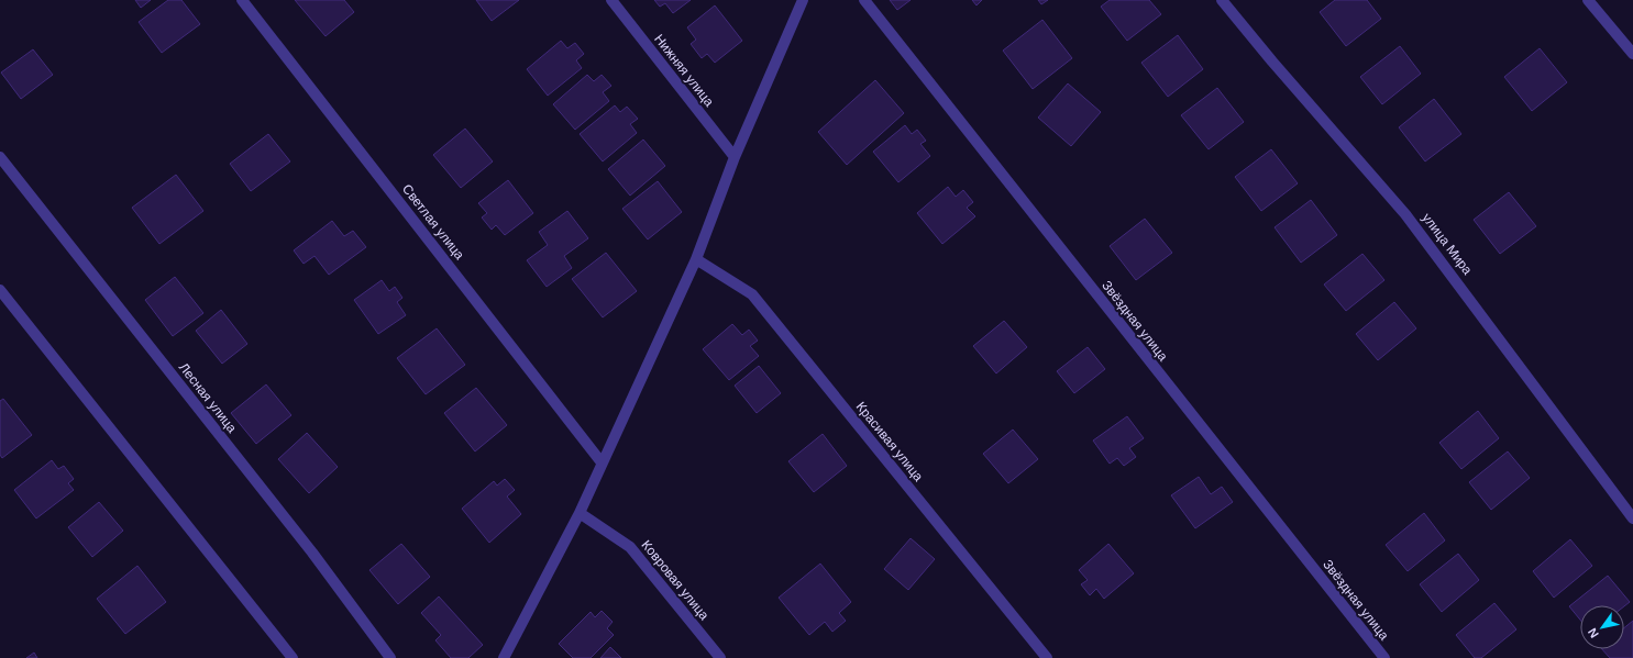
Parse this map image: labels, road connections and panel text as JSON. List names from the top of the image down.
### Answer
{
  "streets": {
    "street": [
      "Нижняя улица",
      "Светлая улица",
      "улица Мира",
      "Звёздная улица",
      "Лесная улица",
      "Красивая улица",
      "Ковровая улица"
    ]
  },
  "north": "bottom left"
}
